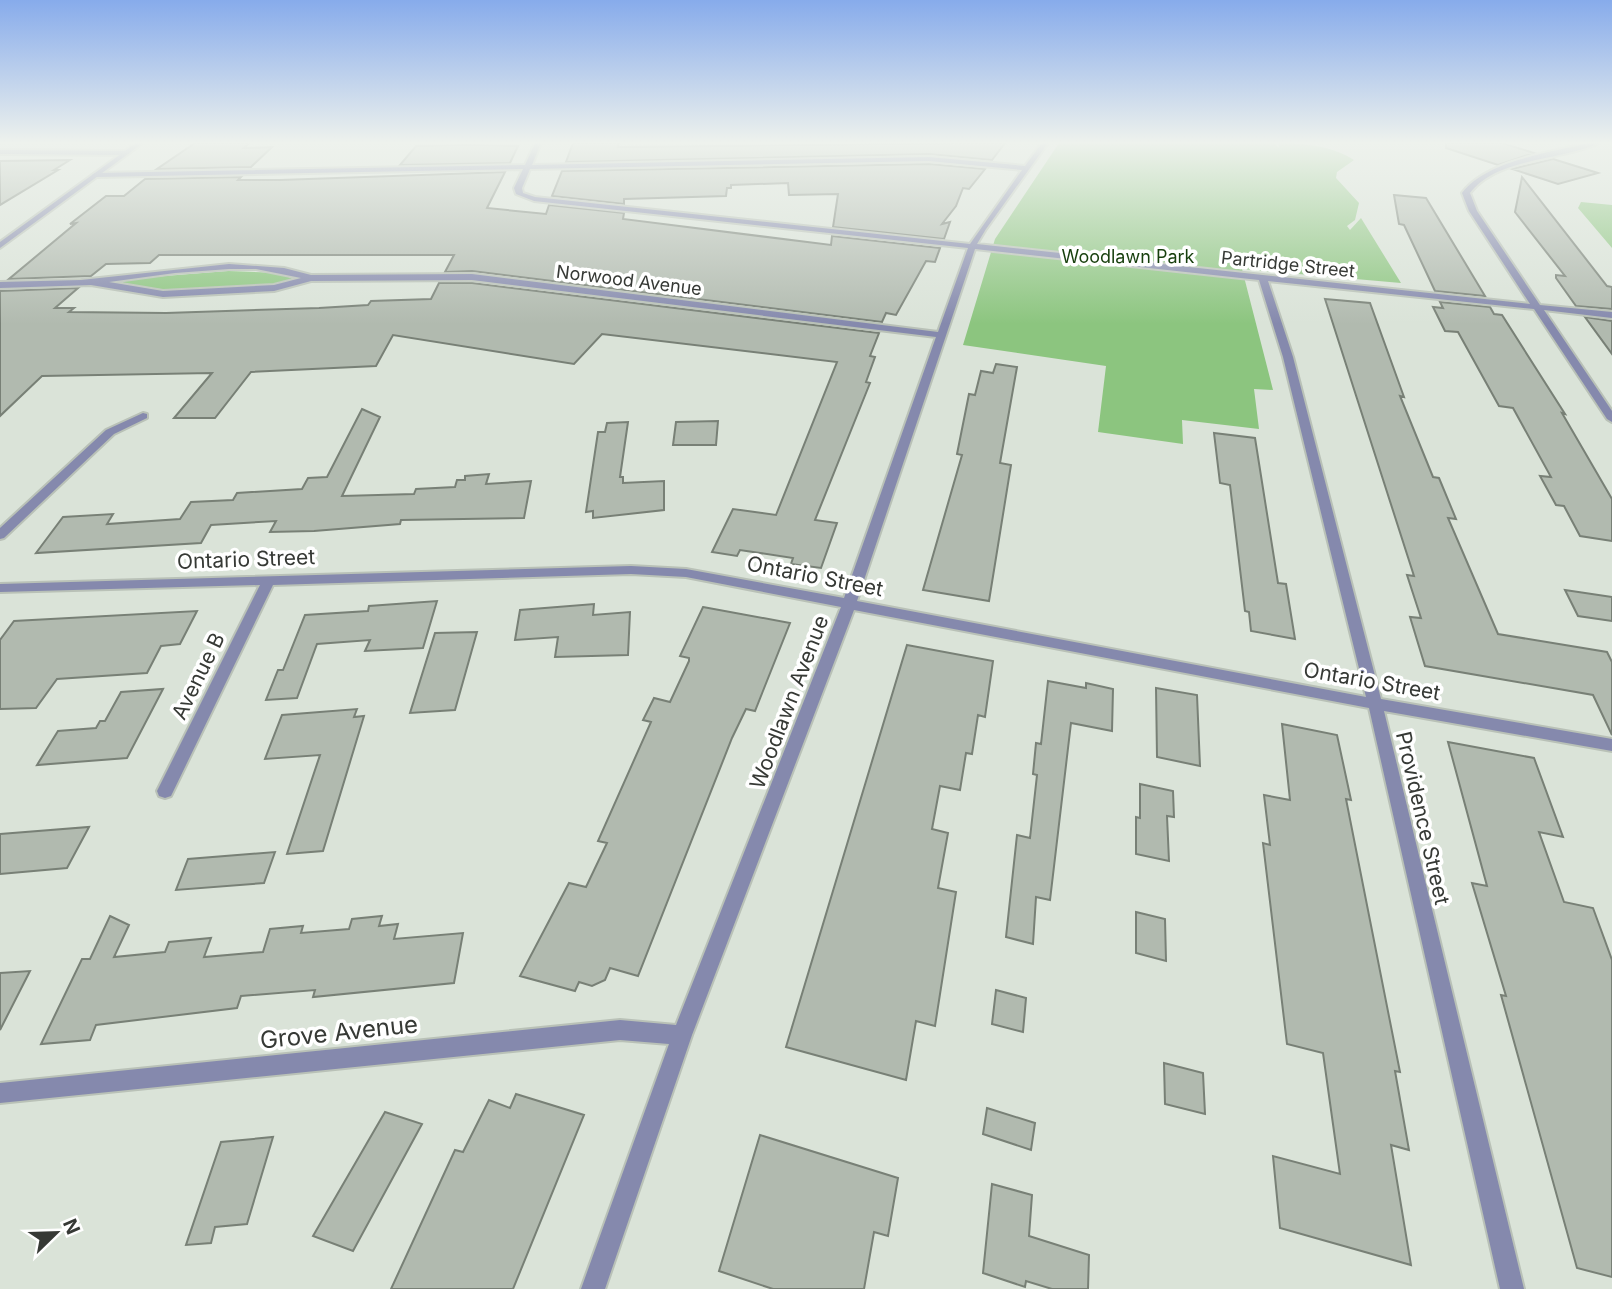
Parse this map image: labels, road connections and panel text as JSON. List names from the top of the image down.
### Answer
{
  "streets": {
    "street": [
      "Partridge Street",
      "Norwood Avenue",
      "Ontario Street",
      "Avenue B",
      "Woodlawn Avenue",
      "Providence Street",
      "Grove Avenue"
    ]
  },
  "crossings": [
    ["Partridge Street", "Woodlawn Avenue"],
    ["Partridge Street", "Providence Street"],
    ["Norwood Avenue", "Woodlawn Avenue"],
    ["Ontario Street", "Avenue B"],
    ["Ontario Street", "Woodlawn Avenue"],
    ["Ontario Street", "Providence Street"],
    ["Woodlawn Avenue", "Grove Avenue"]
  ],
  "parks": ["Woodlawn Park"],
  "north": "top right"
}
